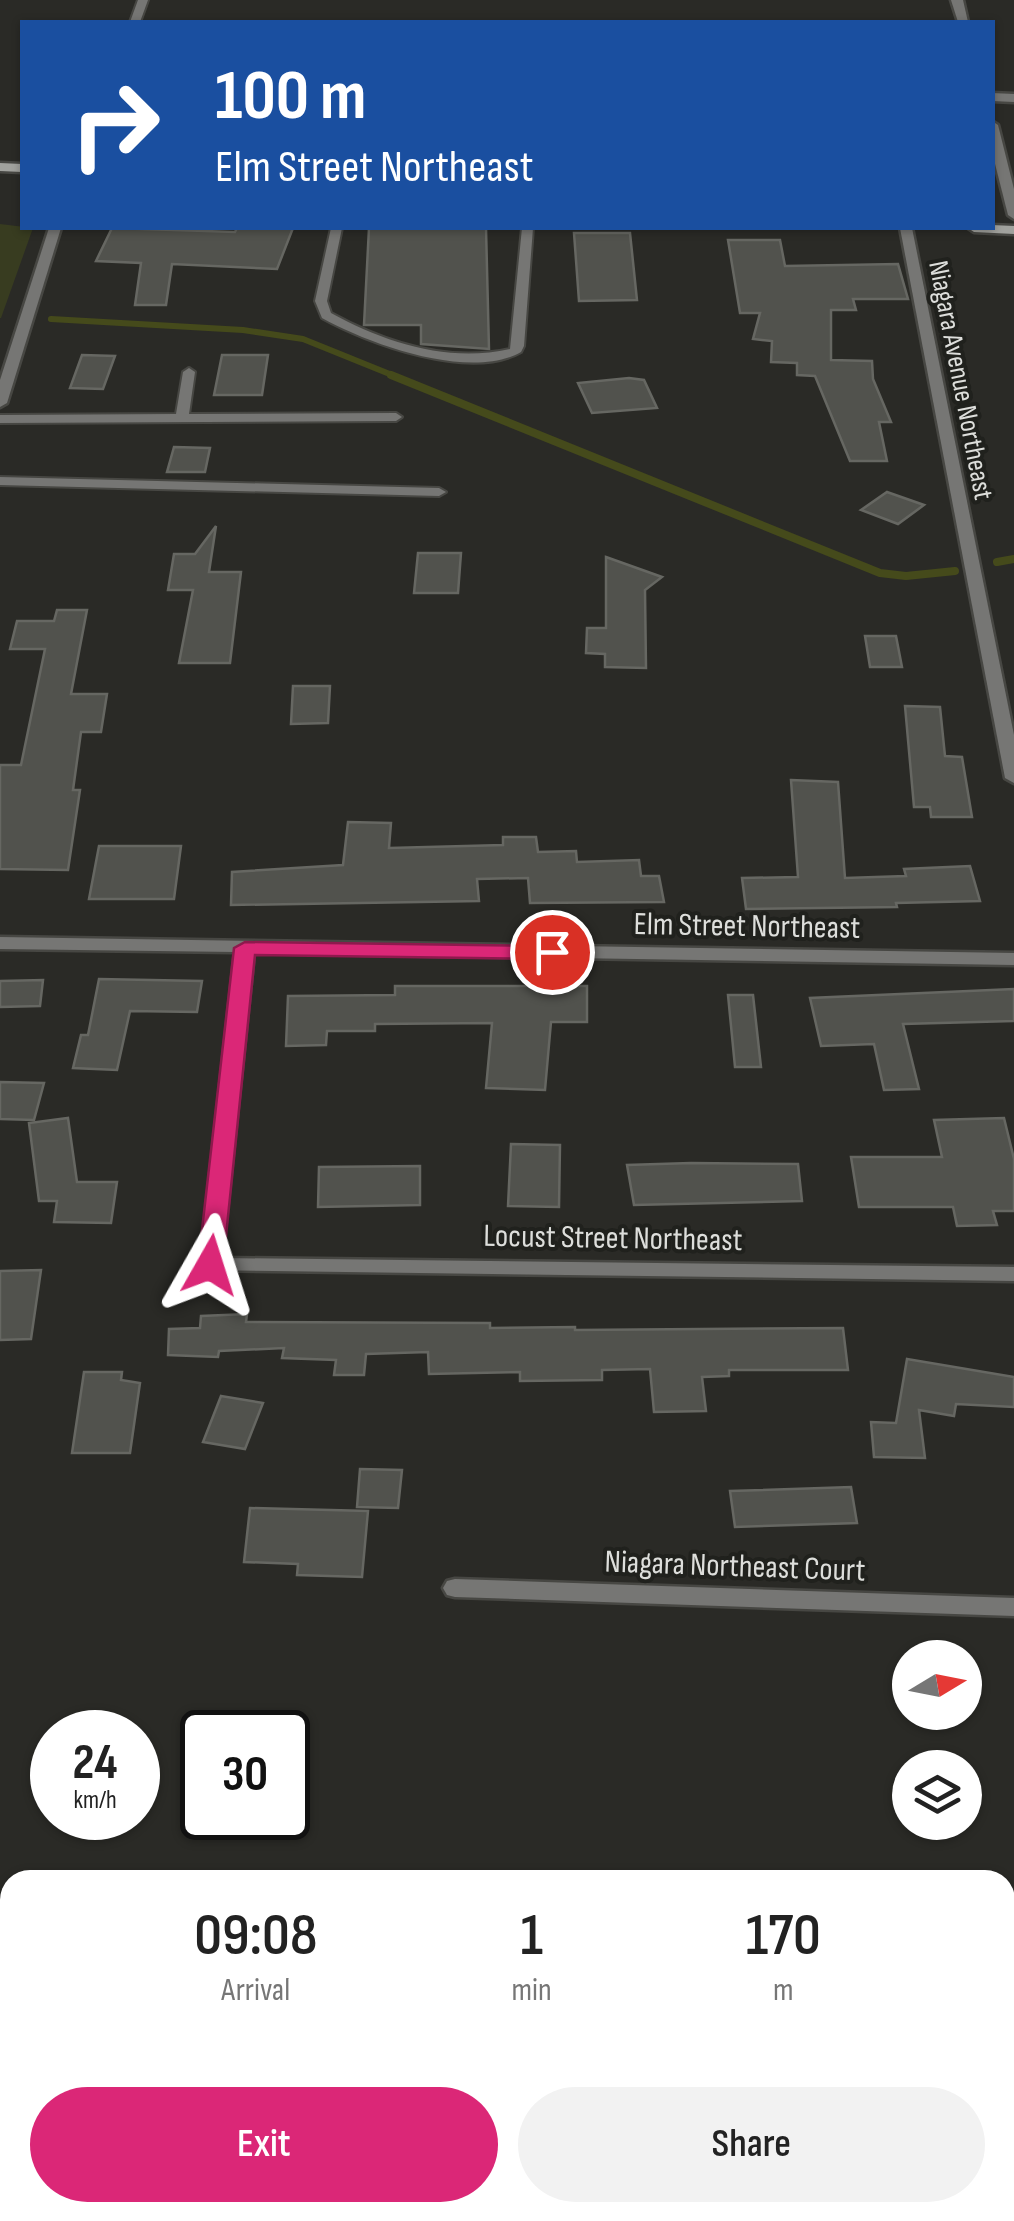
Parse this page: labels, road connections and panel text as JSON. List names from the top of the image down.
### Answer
{
  "streets": {
    "street": [
      "Niagara Avenue Northeast",
      "Elm Street Northeast",
      "Locust Street Northeast",
      "Niagara Northeast Court"
    ]
  },
  "crossings": [
    ["Elm Street Northeast", "Locust Street Northeast"]
  ],
  "north": "right",
  "page": {
    "turn": ["100 m", "Elm Street Northeast"],
    "speed": "24 km/h",
    "limit": "30",
    "eta": [
      "09:08",
      "Arrival",
      "1",
      "min",
      "170",
      "m"
    ],
    "buttons": ["Exit", "Share"]
  }
}
